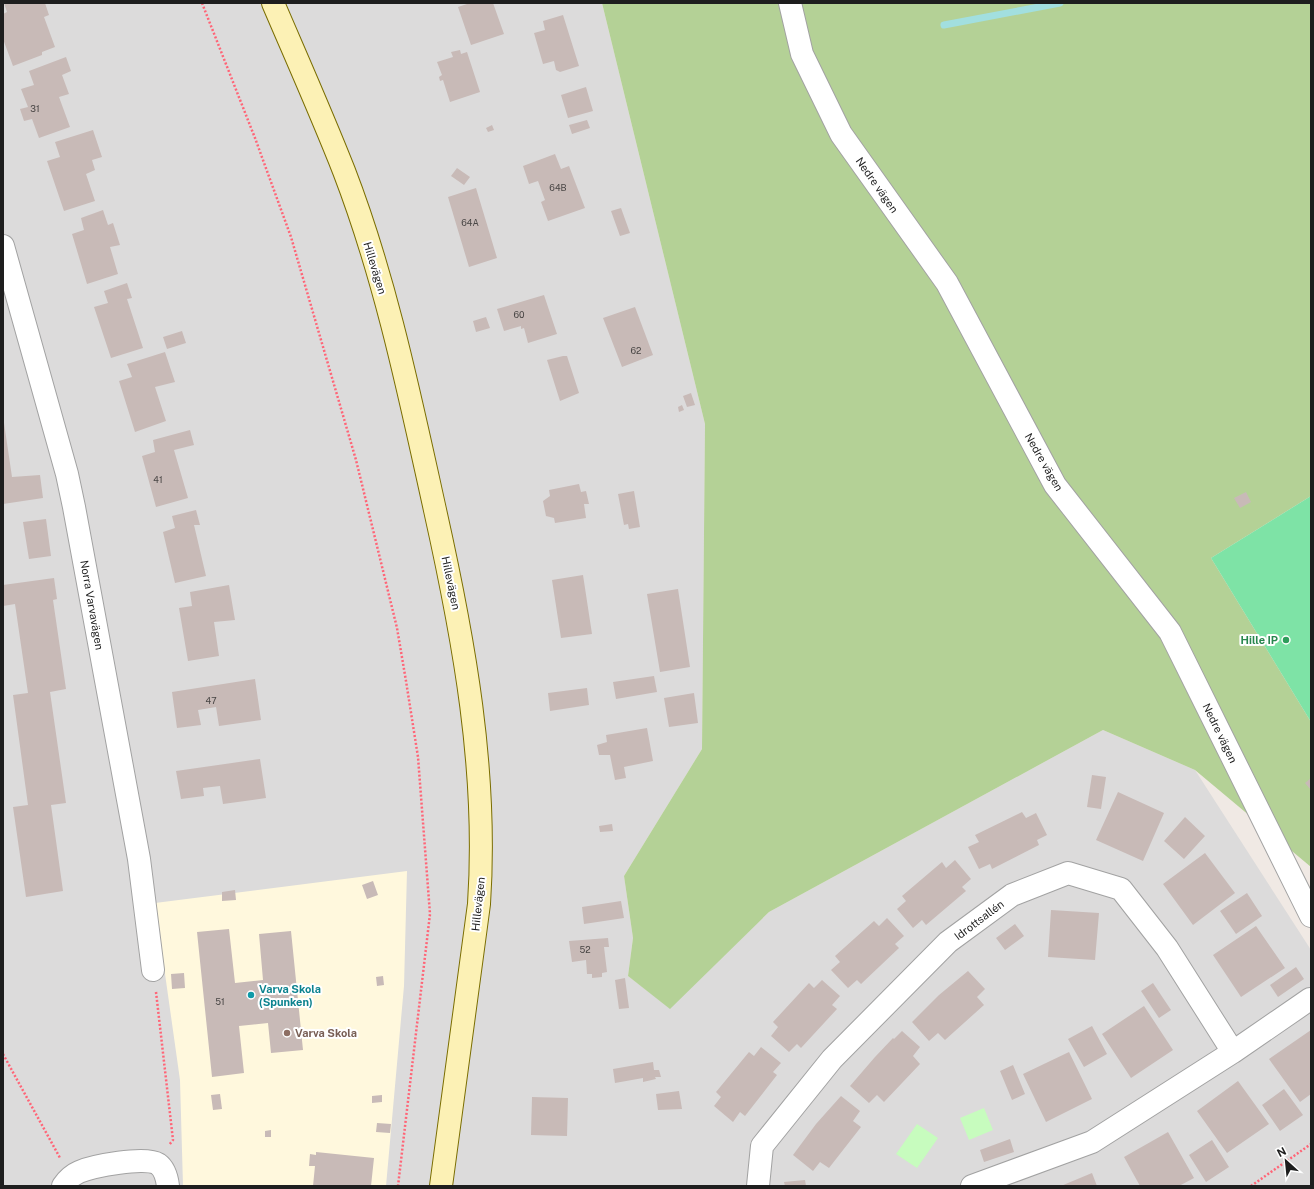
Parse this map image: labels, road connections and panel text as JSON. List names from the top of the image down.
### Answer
{
  "streets": {
    "street": [
      "Nedre vägen",
      "Hillevägen",
      "Norra Varvavägen",
      "Idrottsallén"
    ]
  },
  "places": ["Hille IP", "Varva Skola (Spunken)", "Varva Skola"],
  "house_numbers": [
    "31",
    "64B",
    "64A",
    "60",
    "62",
    "41",
    "47",
    "52",
    "51"
  ],
  "north": "top left"
}
